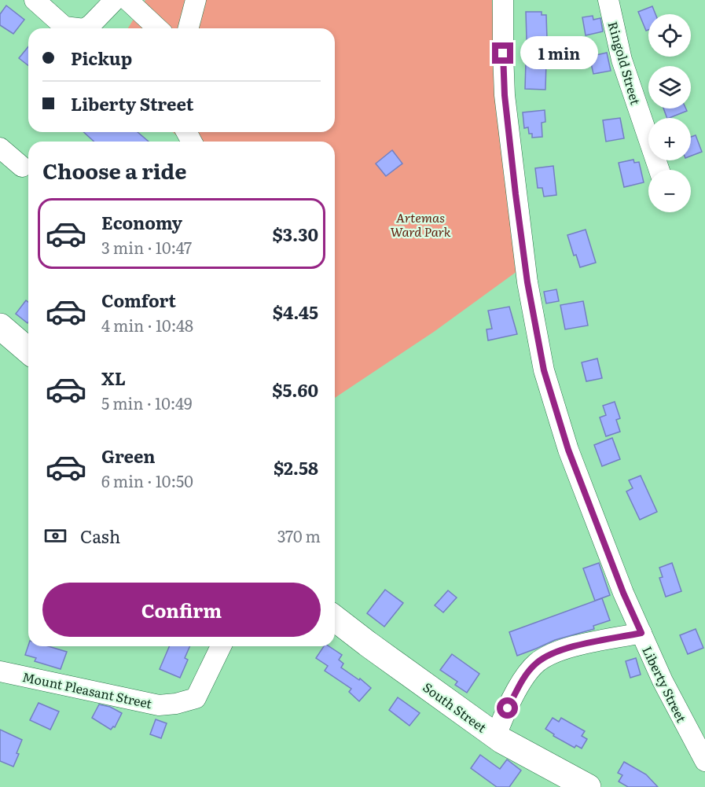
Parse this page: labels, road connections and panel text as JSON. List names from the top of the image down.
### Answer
{
  "streets": {
    "main road": ["South Street"],
    "street": ["Ringold Street", "Liberty Street", "Mount Pleasant Street"]
  },
  "parks": ["Artemas Ward Park"],
  "page": {
    "map_buttons": ["+", "−"],
    "banner": ["Pickup", "Liberty Street"],
    "bubble": "1 min",
    "heading": "Choose a ride",
    "list": [
      {
        "name": "Economy",
        "note": "3 min · 10:47",
        "value": "$3.30"
      },
      {
        "name": "Comfort",
        "note": "4 min · 10:48",
        "value": "$4.45"
      },
      {
        "name": "XL",
        "note": "5 min · 10:49",
        "value": "$5.60"
      },
      {
        "name": "Green",
        "note": "6 min · 10:50",
        "value": "$2.58"
      }
    ],
    "pay": ["Cash", "370 m"],
    "buttons": "Confirm"
  }
}
